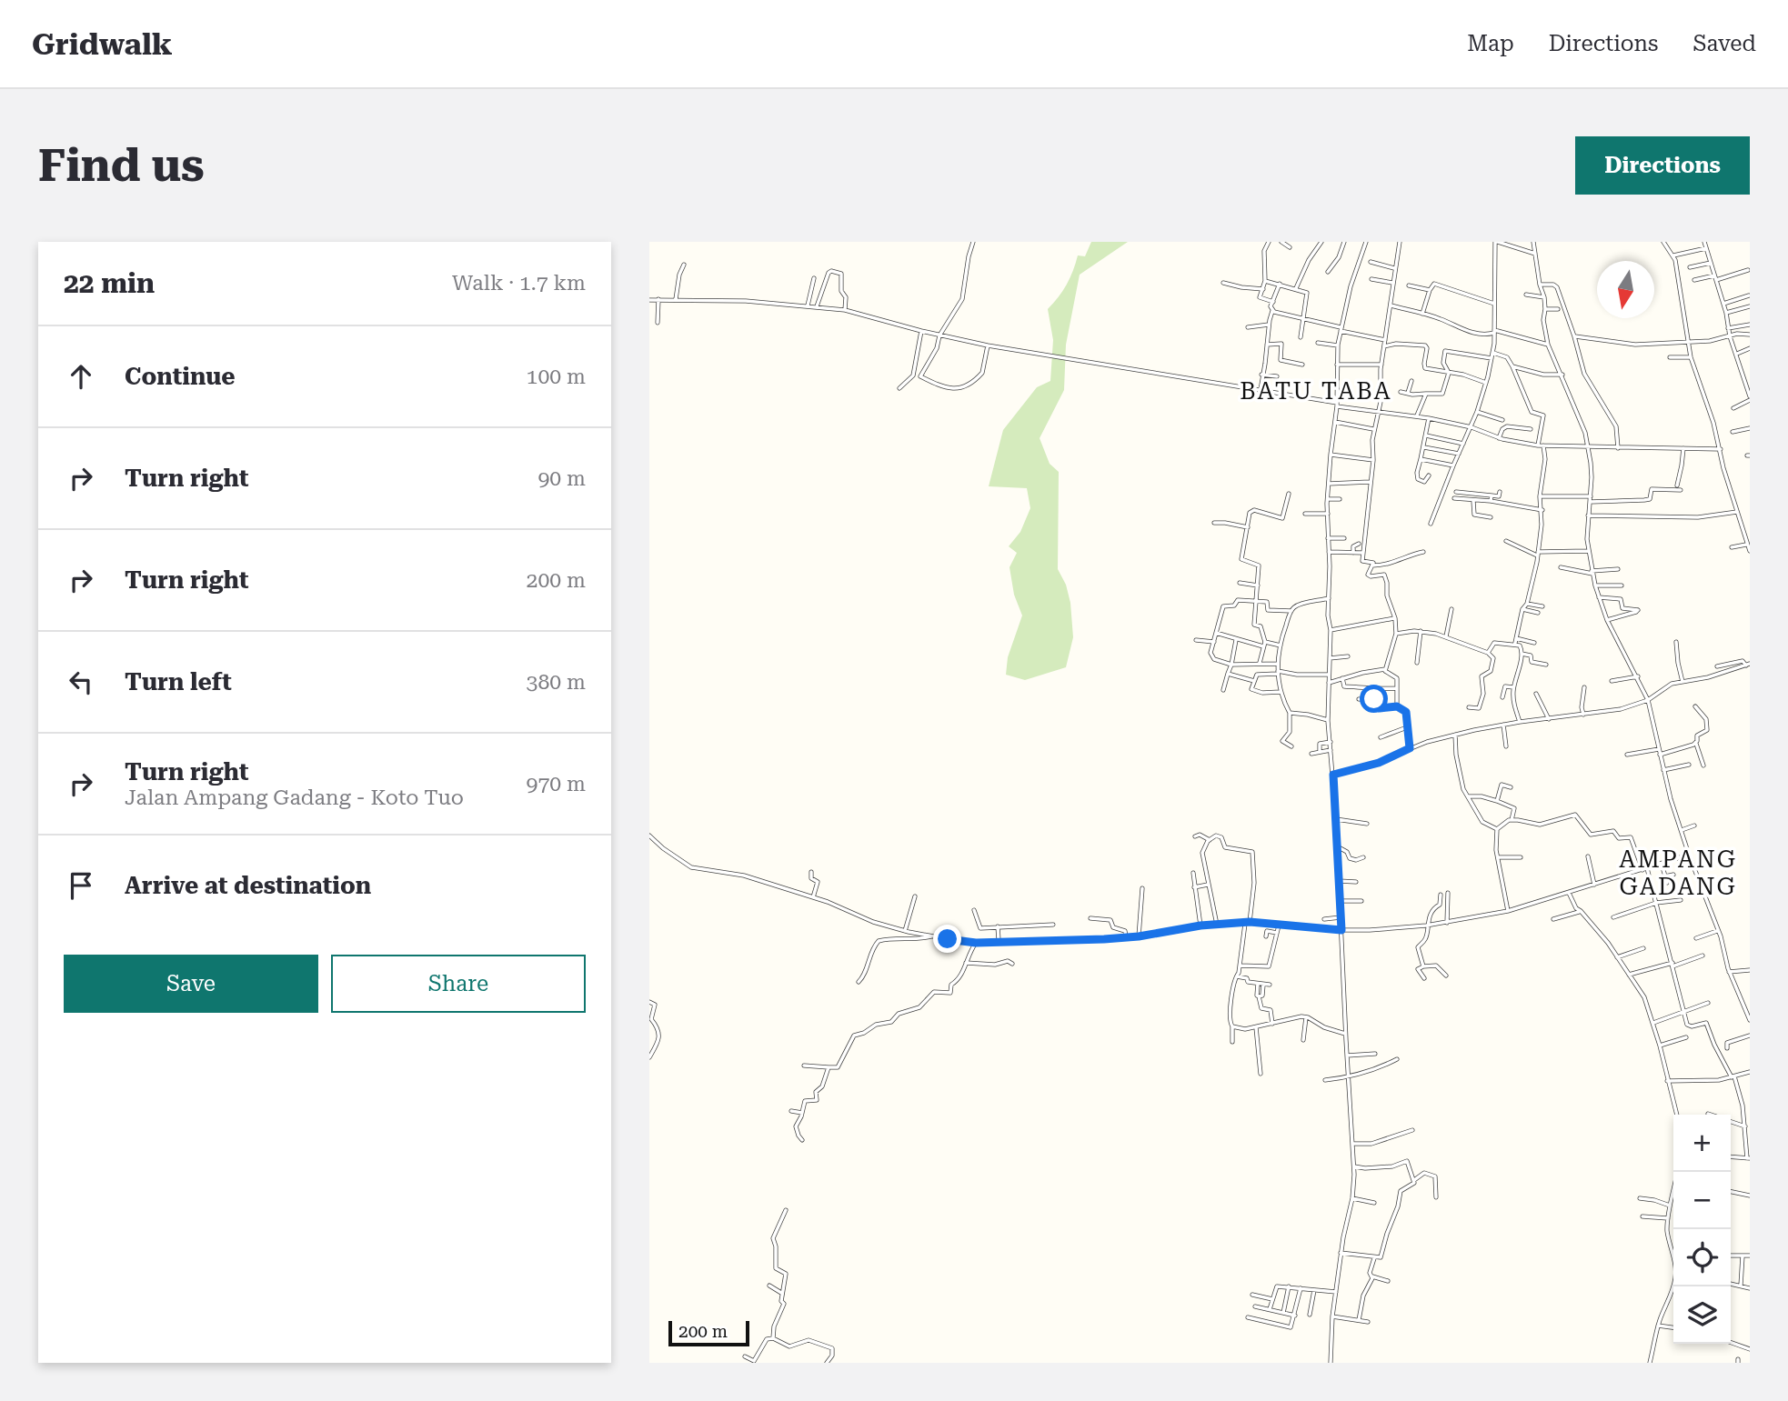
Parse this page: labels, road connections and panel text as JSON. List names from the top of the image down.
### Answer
{
  "districts": ["BATU TABA", "AMPANG GADANG"],
  "scale_bar": "200 m",
  "north": "bottom",
  "page": {
    "header": "Gridwalk",
    "nav": ["Map", "Directions", "Saved"],
    "buttons": [
      "Directions",
      ["Save", "Share"]
    ],
    "title": "Find us",
    "heading": ["22 min", "Walk · 1.7 km"],
    "list": [
      ["Continue", "100 m"],
      ["Turn right", "90 m"],
      ["Turn right", "200 m"],
      ["Turn left", "380 m"],
      ["Turn right", "Jalan Ampang Gadang - Koto Tuo", "970 m"],
      "Arrive at destination"
    ],
    "map_buttons": ["+", "−"],
    "scale": "200 m"
  }
}
